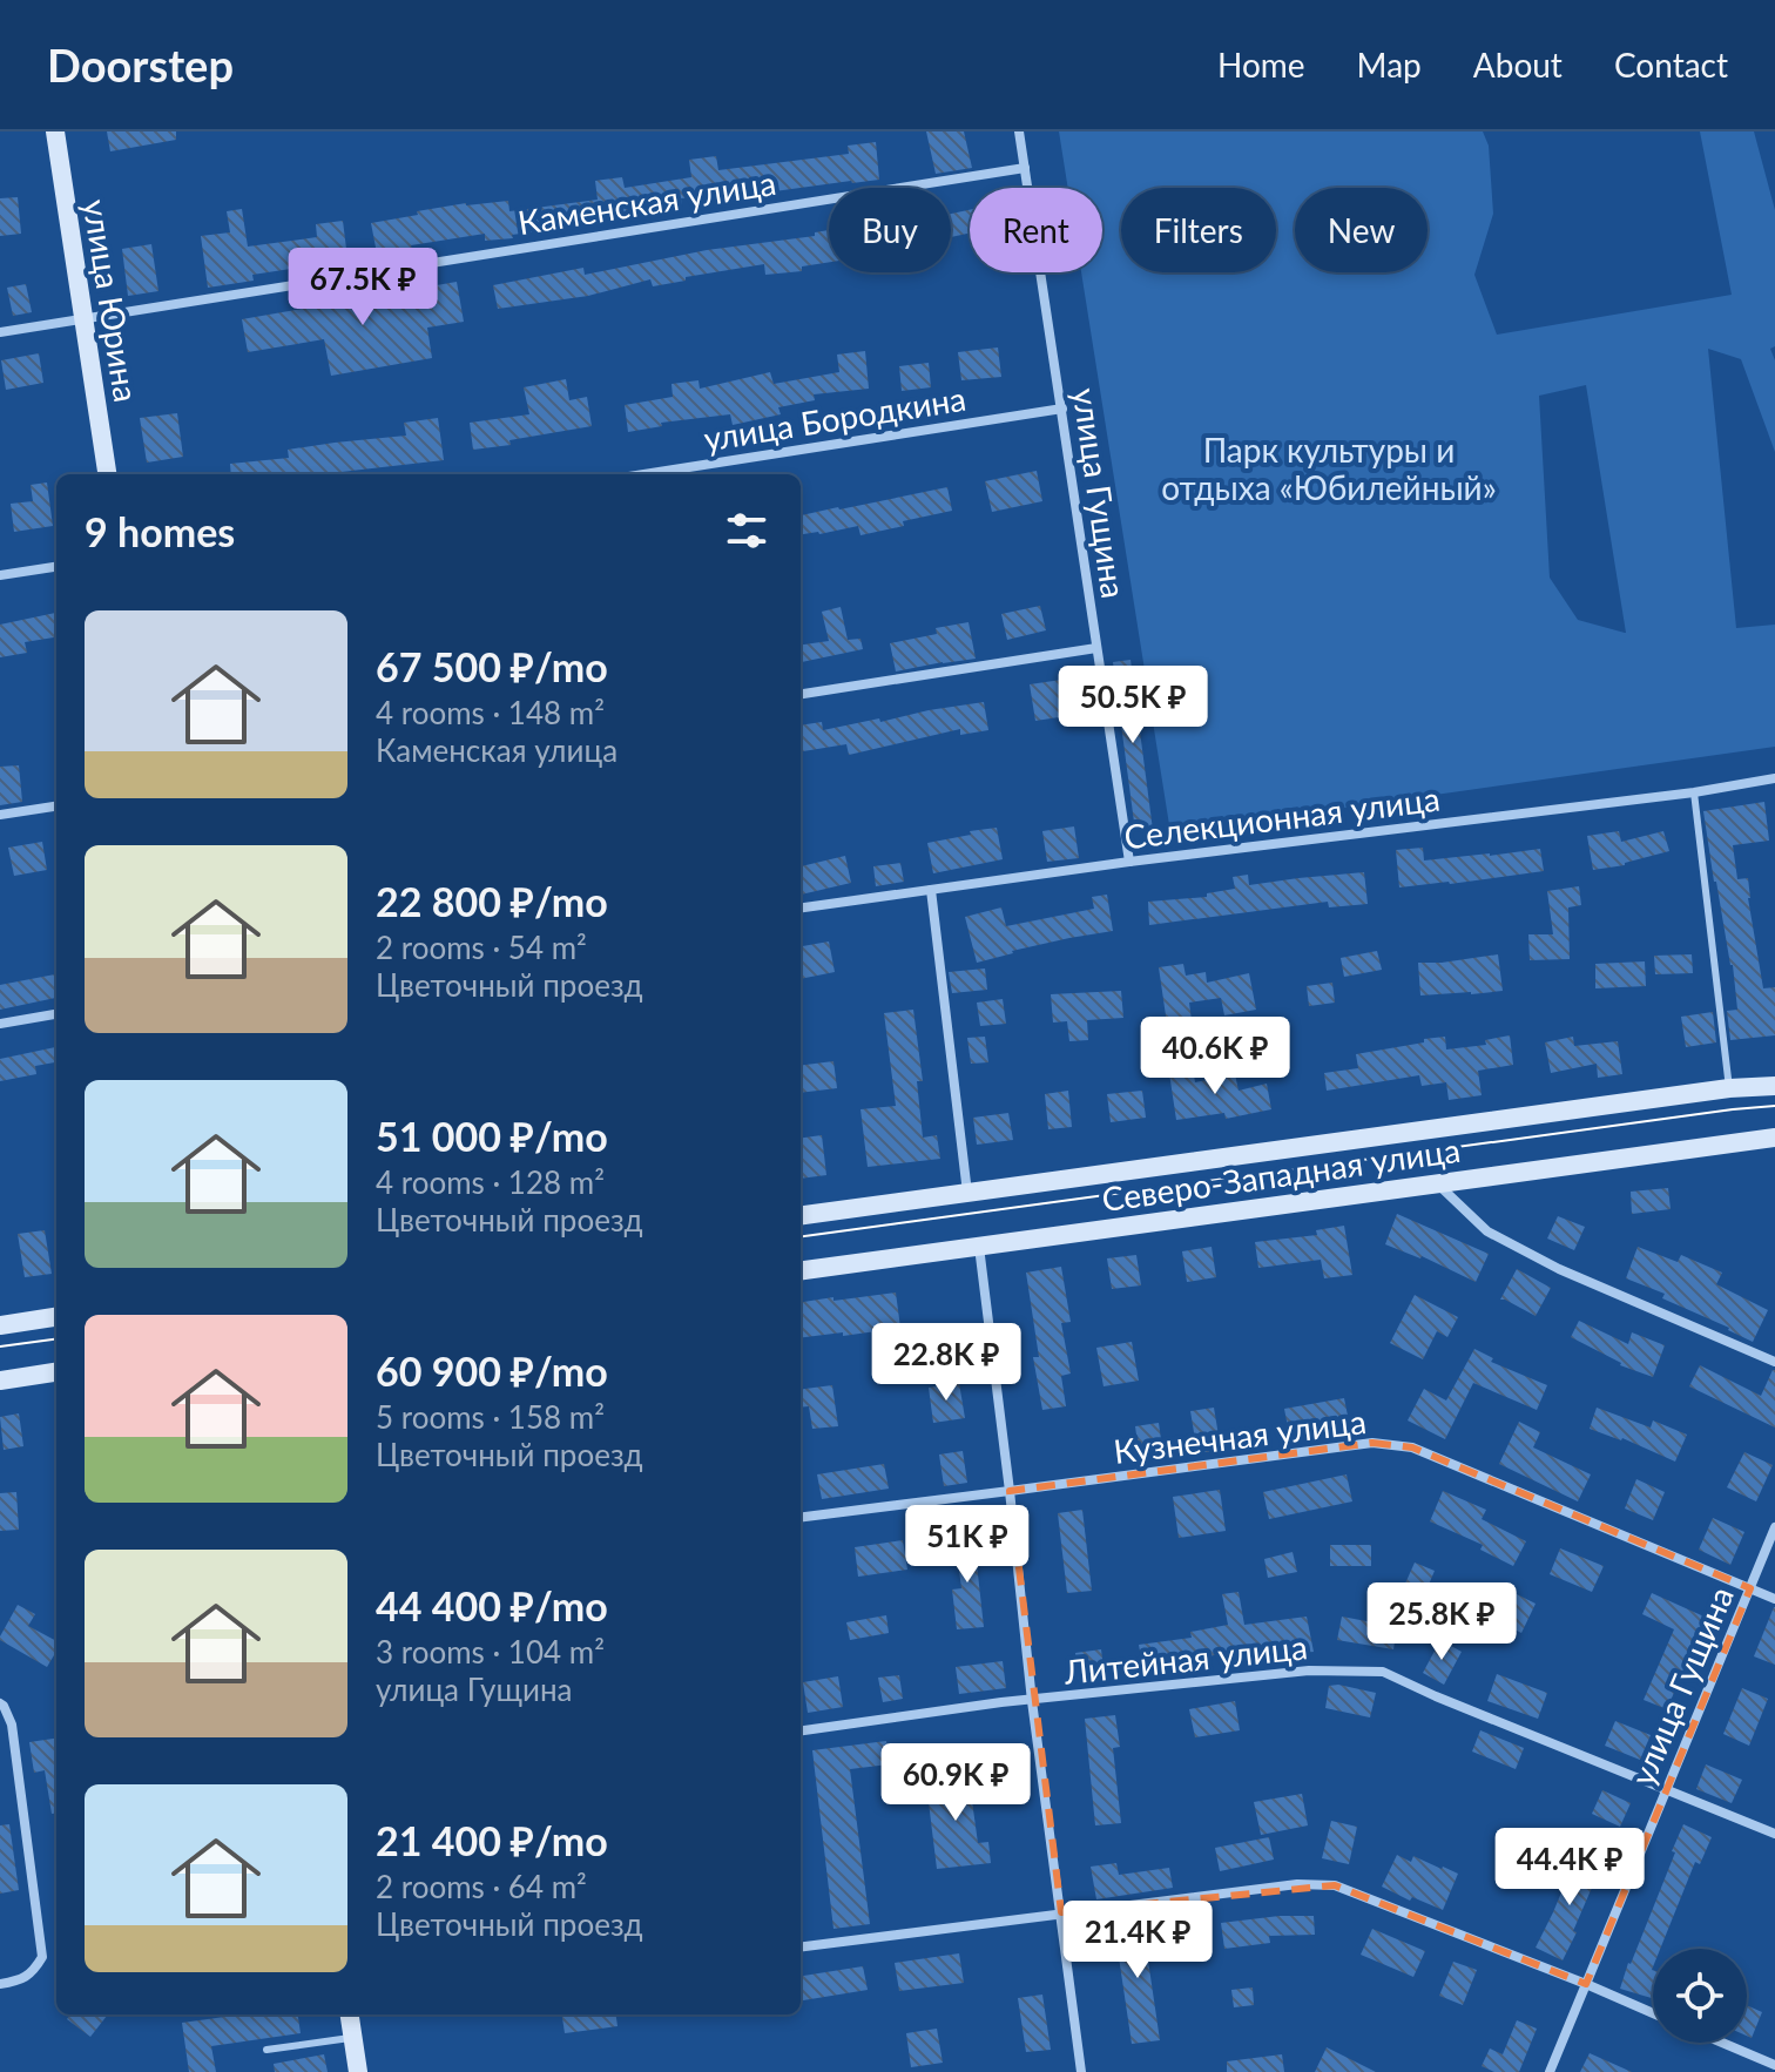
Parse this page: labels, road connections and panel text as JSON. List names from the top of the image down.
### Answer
{
  "streets": {
    "main road": ["улица Юрина", "Северо-Западная улица"],
    "street": [
      "Каменская улица",
      "улица Бородкина",
      "улица Гущина",
      "Селекционная улица",
      "Кузнечная улица",
      "Литейная улица"
    ]
  },
  "crossings": [
    ["Каменская улица", "улица Юрина"],
    ["Каменская улица", "улица Гущина"],
    ["улица Бородкина", "улица Гущина"],
    ["улица Гущина", "Селекционная улица"],
    ["улица Гущина", "Кузнечная улица"],
    ["улица Гущина", "Литейная улица"]
  ],
  "parks": ["Парк культуры и отдыха «Юбилейный»"],
  "page": {
    "header": "Doorstep",
    "nav": [
      "Home",
      "Map",
      "About",
      "Contact"
    ],
    "chip": [
      "Buy",
      "Rent",
      "Filters",
      "New"
    ],
    "price": [
      "67.5K ₽",
      "50.5K ₽",
      "40.6K ₽",
      "22.8K ₽",
      "51K ₽",
      "25.8K ₽",
      "60.9K ₽",
      "44.4K ₽",
      "21.4K ₽"
    ],
    "heading": "9 homes",
    "list": [
      {
        "name": "67 500 ₽/mo",
        "note": "4 rooms · 148 m² · Каменская улица"
      },
      {
        "name": "22 800 ₽/mo",
        "note": "2 rooms · 54 m² · Цветочный проезд"
      },
      {
        "name": "51 000 ₽/mo",
        "note": "4 rooms · 128 m² · Цветочный проезд"
      },
      {
        "name": "60 900 ₽/mo",
        "note": "5 rooms · 158 m² · Цветочный проезд"
      },
      {
        "name": "44 400 ₽/mo",
        "note": "3 rooms · 104 m² · улица Гущина"
      },
      {
        "name": "21 400 ₽/mo",
        "note": "2 rooms · 64 m² · Цветочный проезд"
      }
    ]
  }
}
